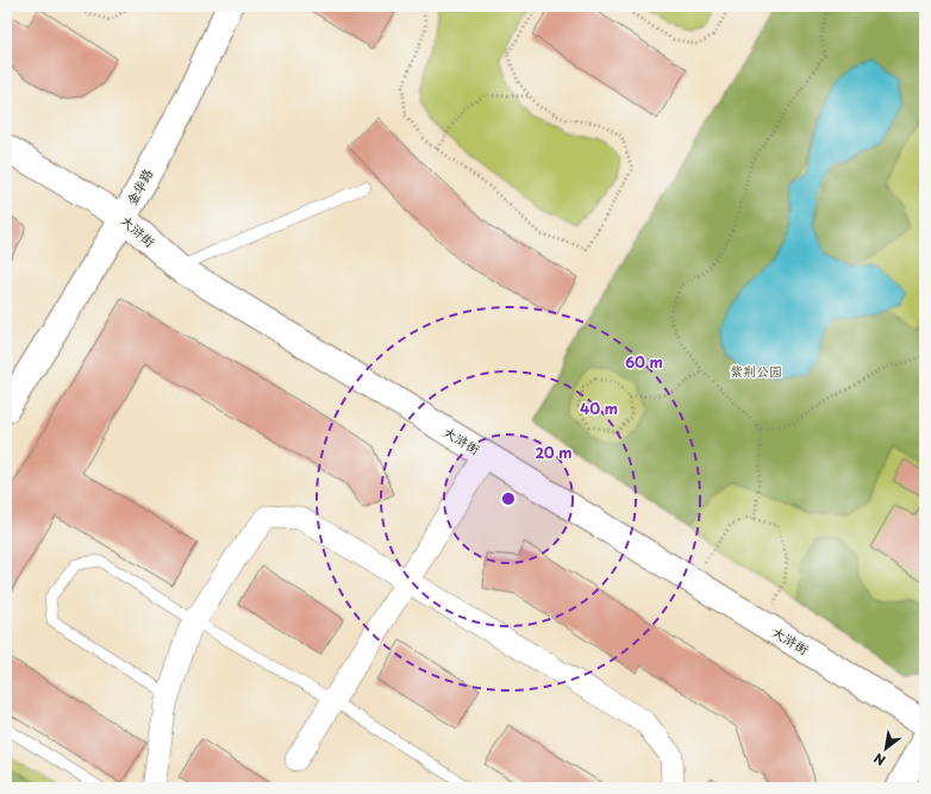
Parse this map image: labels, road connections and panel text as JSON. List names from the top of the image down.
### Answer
{
  "streets": {
    "street": ["金华路", "大浒街"]
  },
  "crossings": [
    ["金华路", "大浒街"]
  ],
  "parks": ["紫荆公园"],
  "north": "bottom left",
  "rings": ["60 m", "40 m", "20 m"]
}
